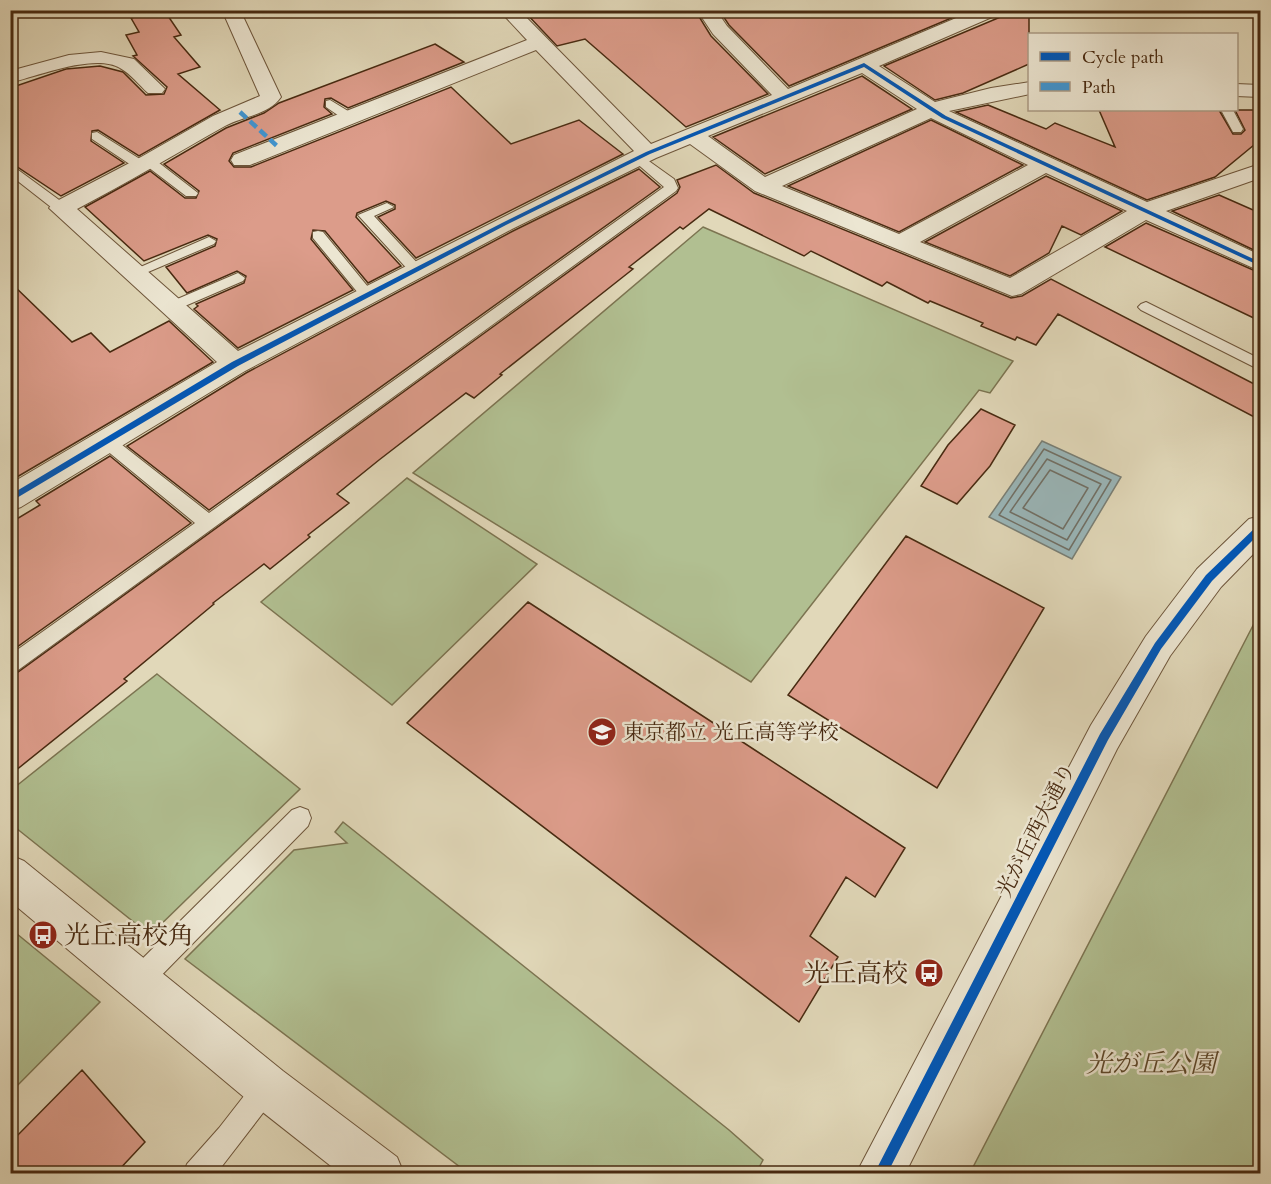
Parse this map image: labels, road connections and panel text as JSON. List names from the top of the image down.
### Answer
{
  "streets": {
    "street": ["光が丘西大通り"]
  },
  "parks": ["光が丘公園"],
  "places": {
    "school or university": ["東京都立 光丘高等学校"],
    "bus stop": ["光丘高校角", "光丘高校"]
  },
  "legend": ["Cycle path", "Path"]
}
